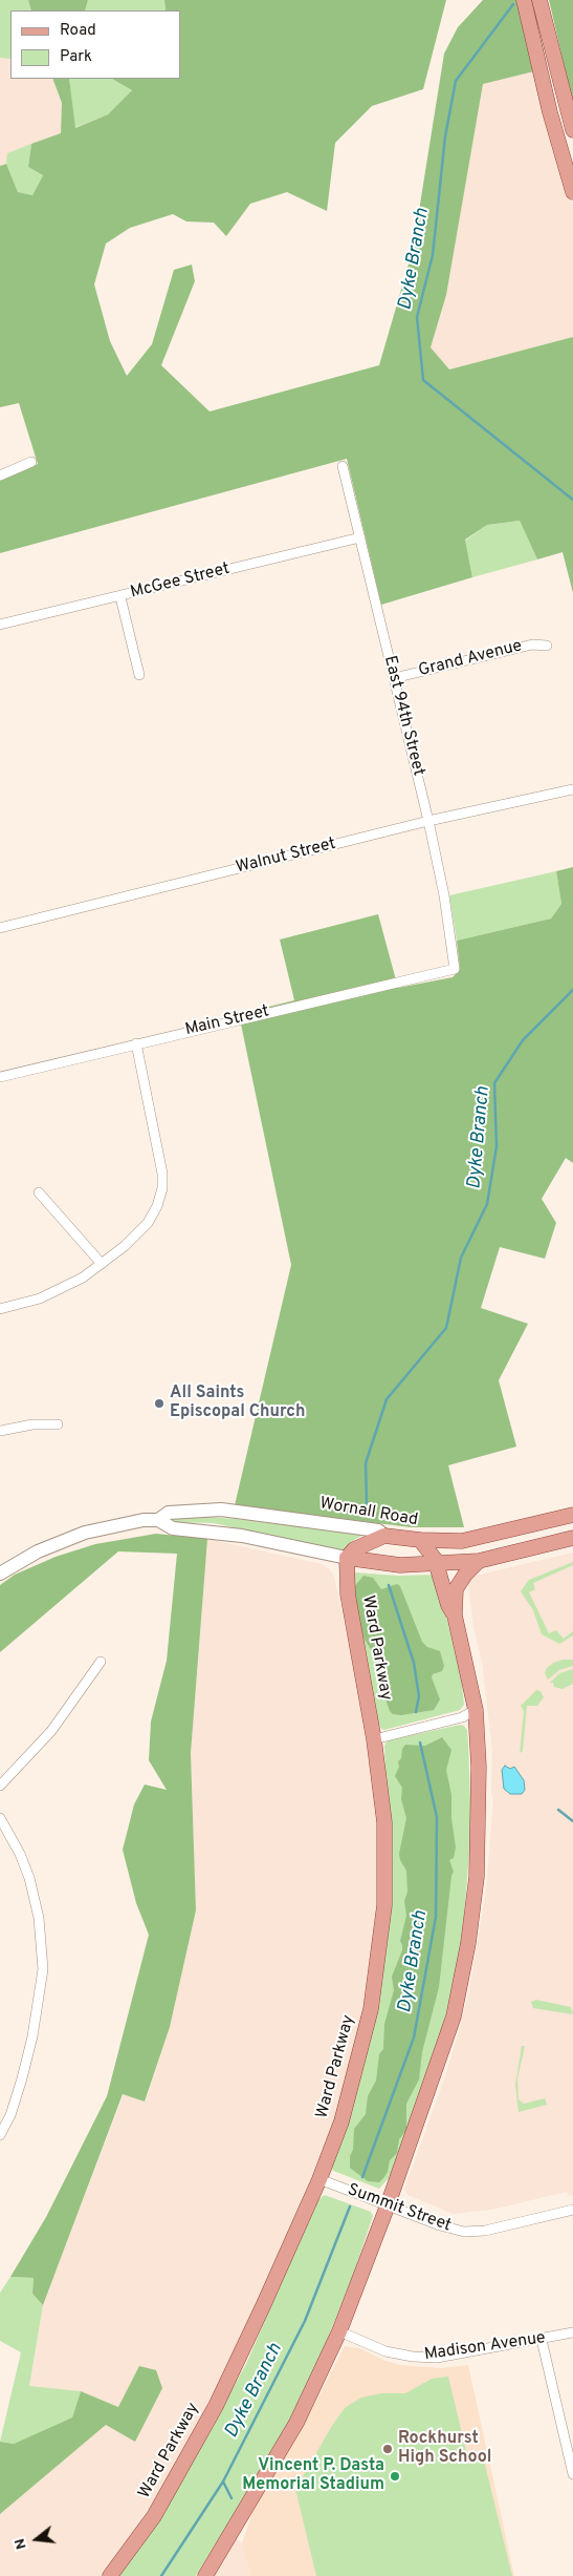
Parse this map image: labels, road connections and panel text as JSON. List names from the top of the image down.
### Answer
{
  "streets": {
    "main road": ["Wornall Road", "Ward Parkway"],
    "street": [
      "McGee Street",
      "Grand Avenue",
      "East 94th Street",
      "Walnut Street",
      "Main Street",
      "Summit Street",
      "Madison Avenue"
    ]
  },
  "crossings": [
    ["McGee Street", "East 94th Street"],
    ["Grand Avenue", "East 94th Street"],
    ["East 94th Street", "Walnut Street"],
    ["East 94th Street", "Main Street"],
    ["Wornall Road", "Ward Parkway"],
    ["Ward Parkway", "Summit Street"]
  ],
  "water": ["Dyke Branch"],
  "places": ["All Saints Episcopal Church", "Rockhurst High School", "Vincent P. Dasta Memorial Stadium"],
  "legend": ["Road", "Park"],
  "north": "left"
}
